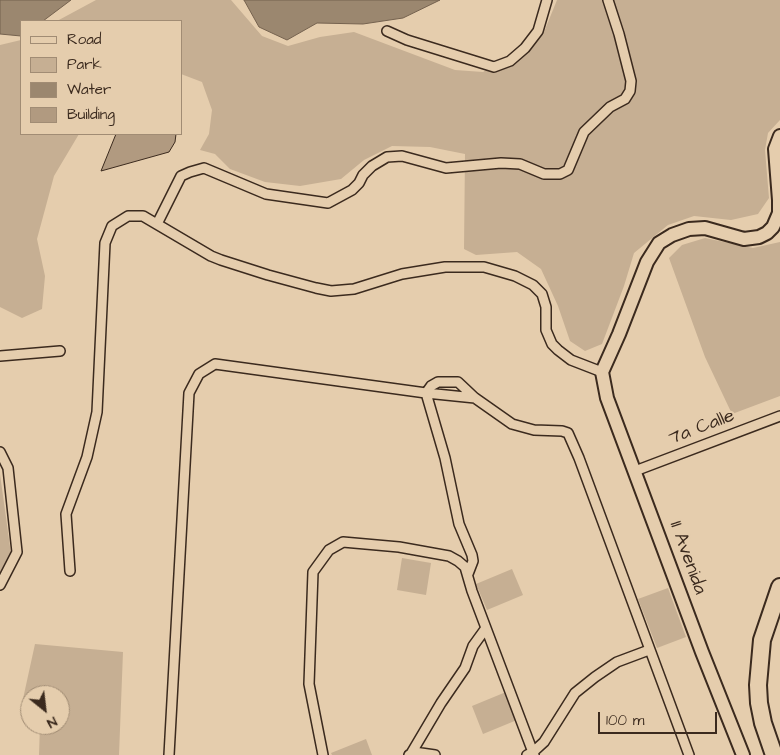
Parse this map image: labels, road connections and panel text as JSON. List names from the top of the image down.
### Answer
{
  "streets": {
    "street": ["7a Calle", "11 Avenida"]
  },
  "crossings": [
    ["7a Calle", "11 Avenida"]
  ],
  "legend": [
    "Road",
    "Park",
    "Water",
    "Building"
  ],
  "scale_bar": "100 m",
  "north": "bottom right"
}
